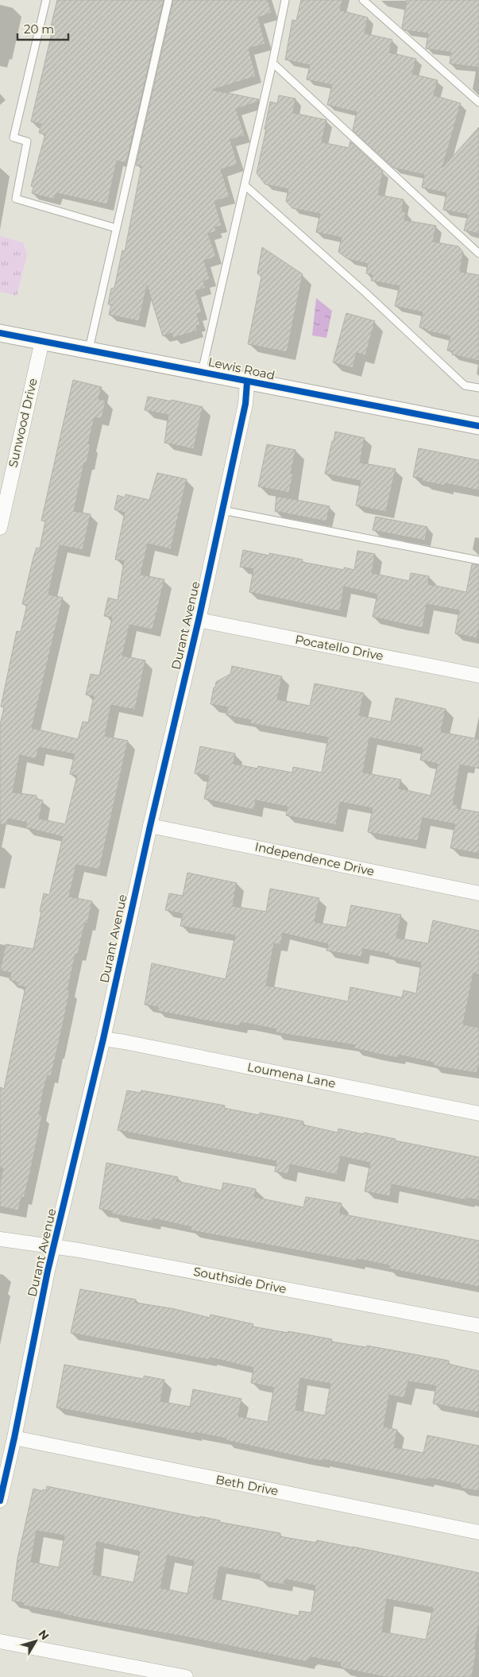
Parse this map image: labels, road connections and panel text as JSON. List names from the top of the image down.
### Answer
{
  "streets": {
    "street": [
      "Lewis Road",
      "Sunwood Drive",
      "Durant Avenue",
      "Pocatello Drive",
      "Independence Drive",
      "Loumena Lane",
      "Southside Drive",
      "Beth Drive"
    ]
  },
  "crossings": [
    ["Lewis Road", "Sunwood Drive"],
    ["Lewis Road", "Durant Avenue"],
    ["Durant Avenue", "Pocatello Drive"],
    ["Durant Avenue", "Independence Drive"],
    ["Durant Avenue", "Loumena Lane"],
    ["Durant Avenue", "Southside Drive"],
    ["Durant Avenue", "Beth Drive"]
  ],
  "scale_bar": "20 m",
  "north": "top right"
}
